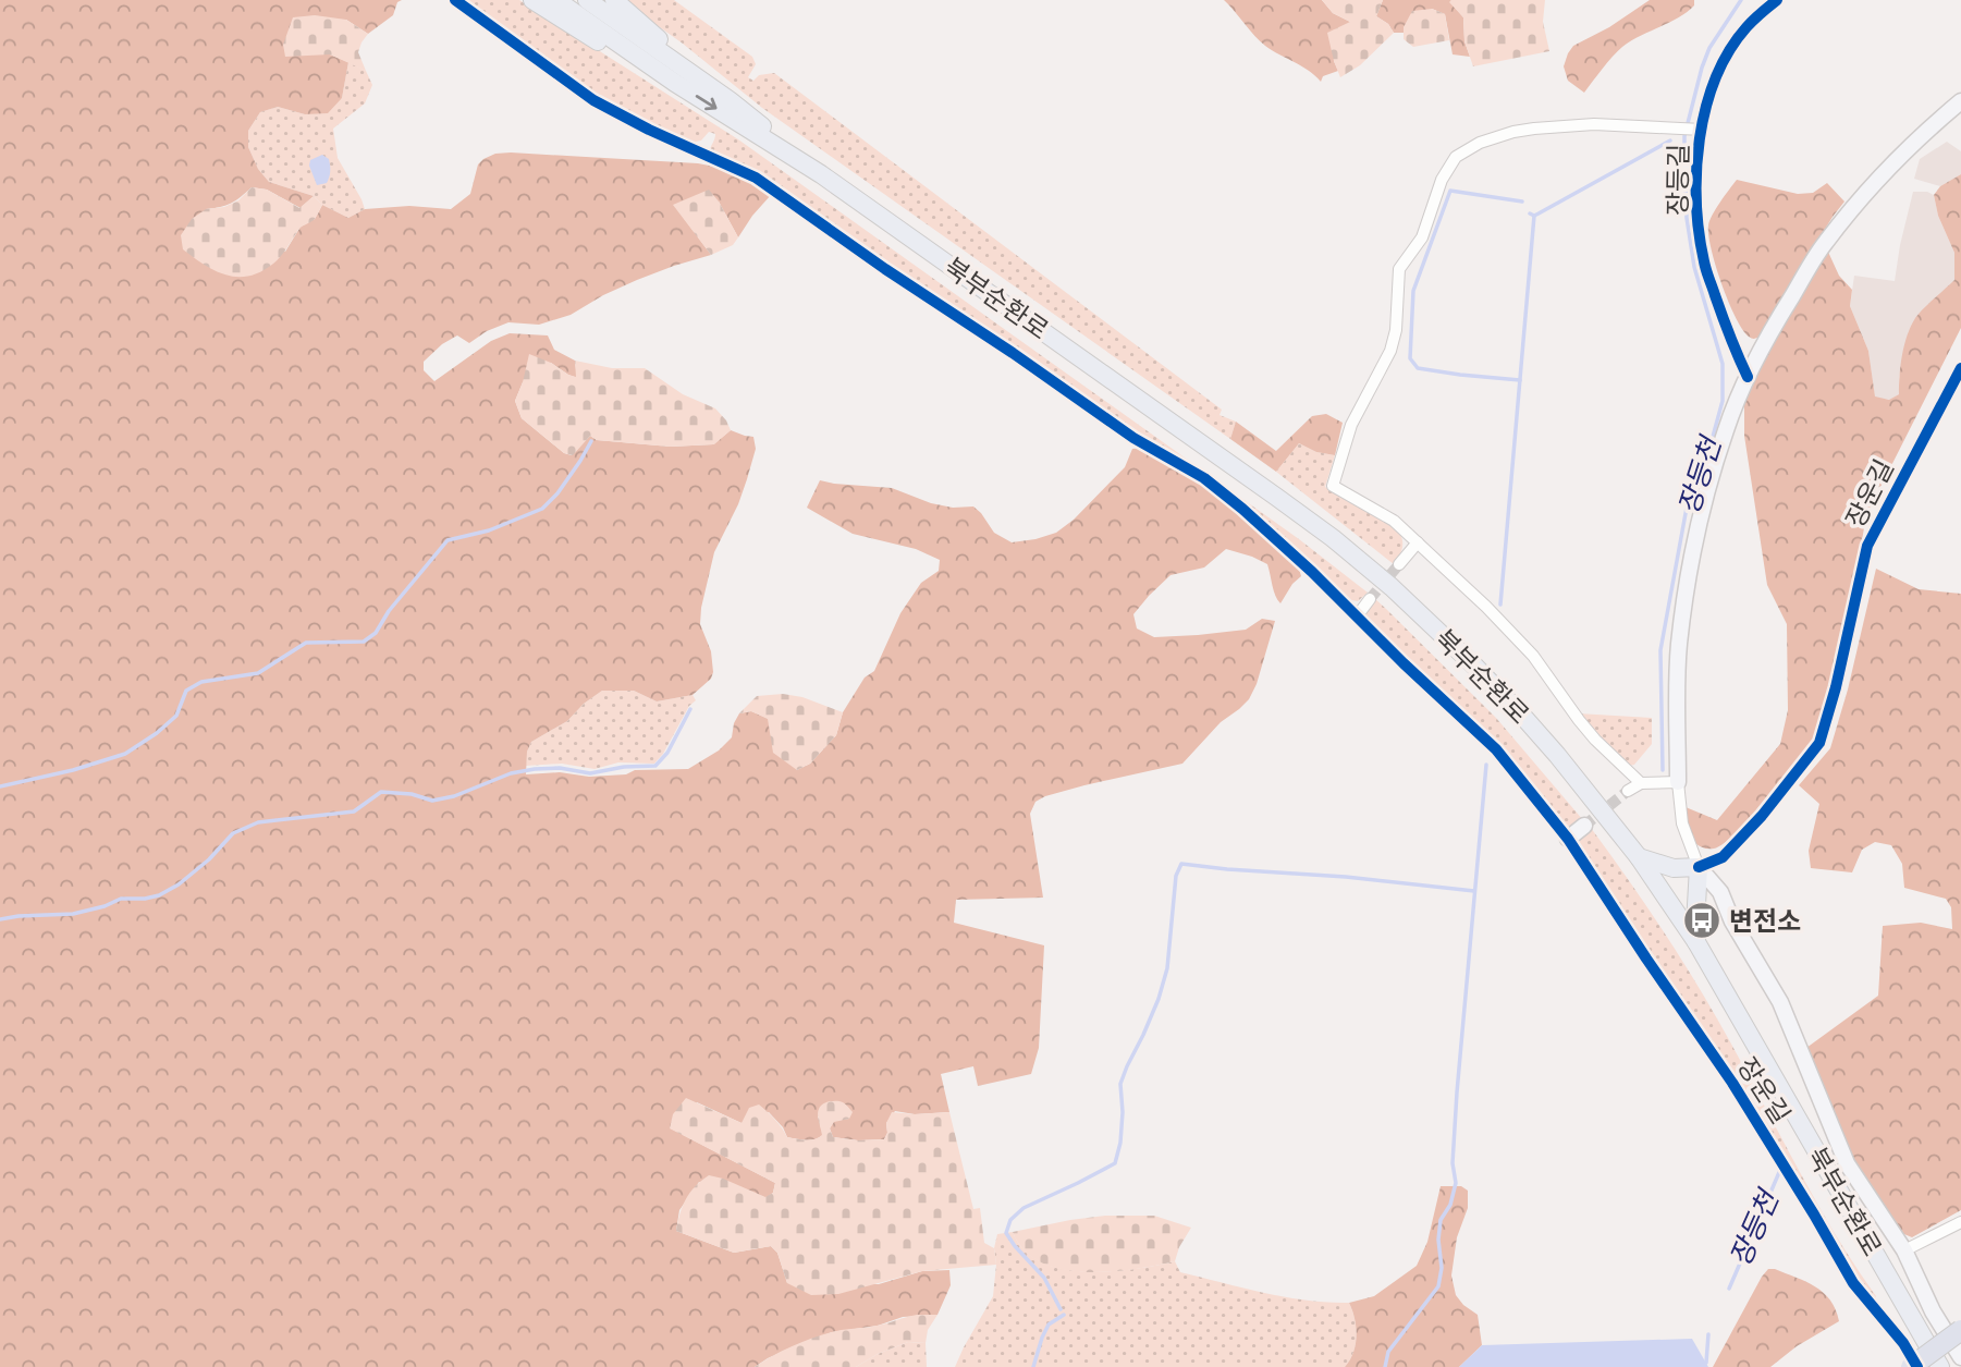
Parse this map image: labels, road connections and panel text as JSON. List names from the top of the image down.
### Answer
{
  "streets": {
    "main road": ["북부순환로"],
    "street": ["장등길", "장운길"]
  },
  "crossings": [
    ["장등길", "장운길"]
  ],
  "water": ["장등천"],
  "places": {
    "bus stop": ["변전소"]
  }
}
